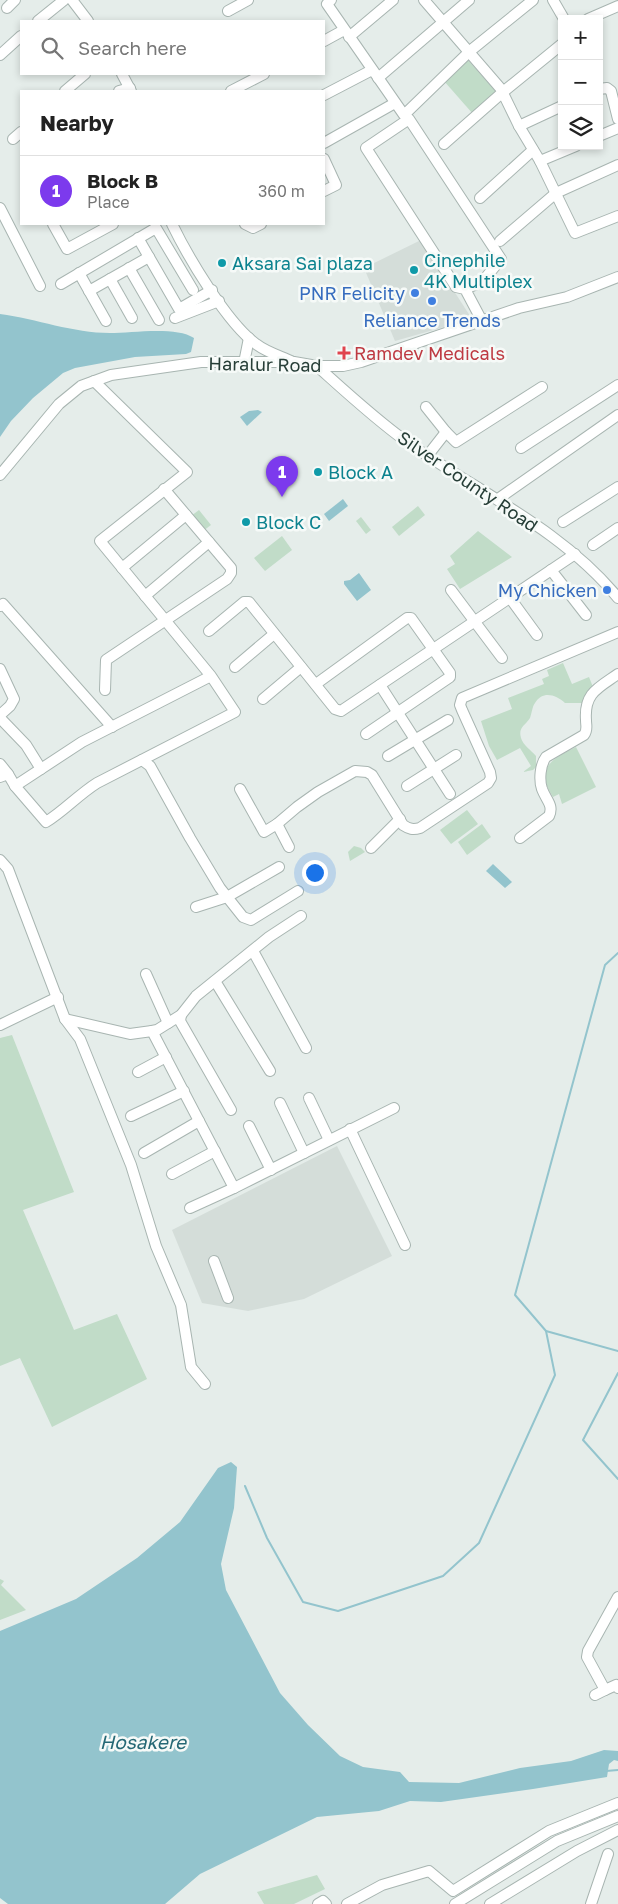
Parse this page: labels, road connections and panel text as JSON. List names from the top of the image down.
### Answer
{
  "streets": {
    "street": ["Haralur Road", "Silver County Road"]
  },
  "crossings": [
    ["Haralur Road", "Silver County Road"]
  ],
  "water": ["Hosakere"],
  "places": {
    "other": [
      "Aksara Sai plaza",
      "Cinephile 4K Multiplex",
      "PNR Felicity",
      "Reliance Trends",
      "Block A",
      "Block C",
      "My Chicken"
    ],
    "health": ["Ramdev Medicals"]
  },
  "page": {
    "map_buttons": ["+", "−"],
    "search": "Search here",
    "heading": "Nearby",
    "list": [
      {
        "mark": "1",
        "name": "Block B",
        "note": "Place",
        "value": "360 m"
      }
    ],
    "pins": "1"
  }
}
